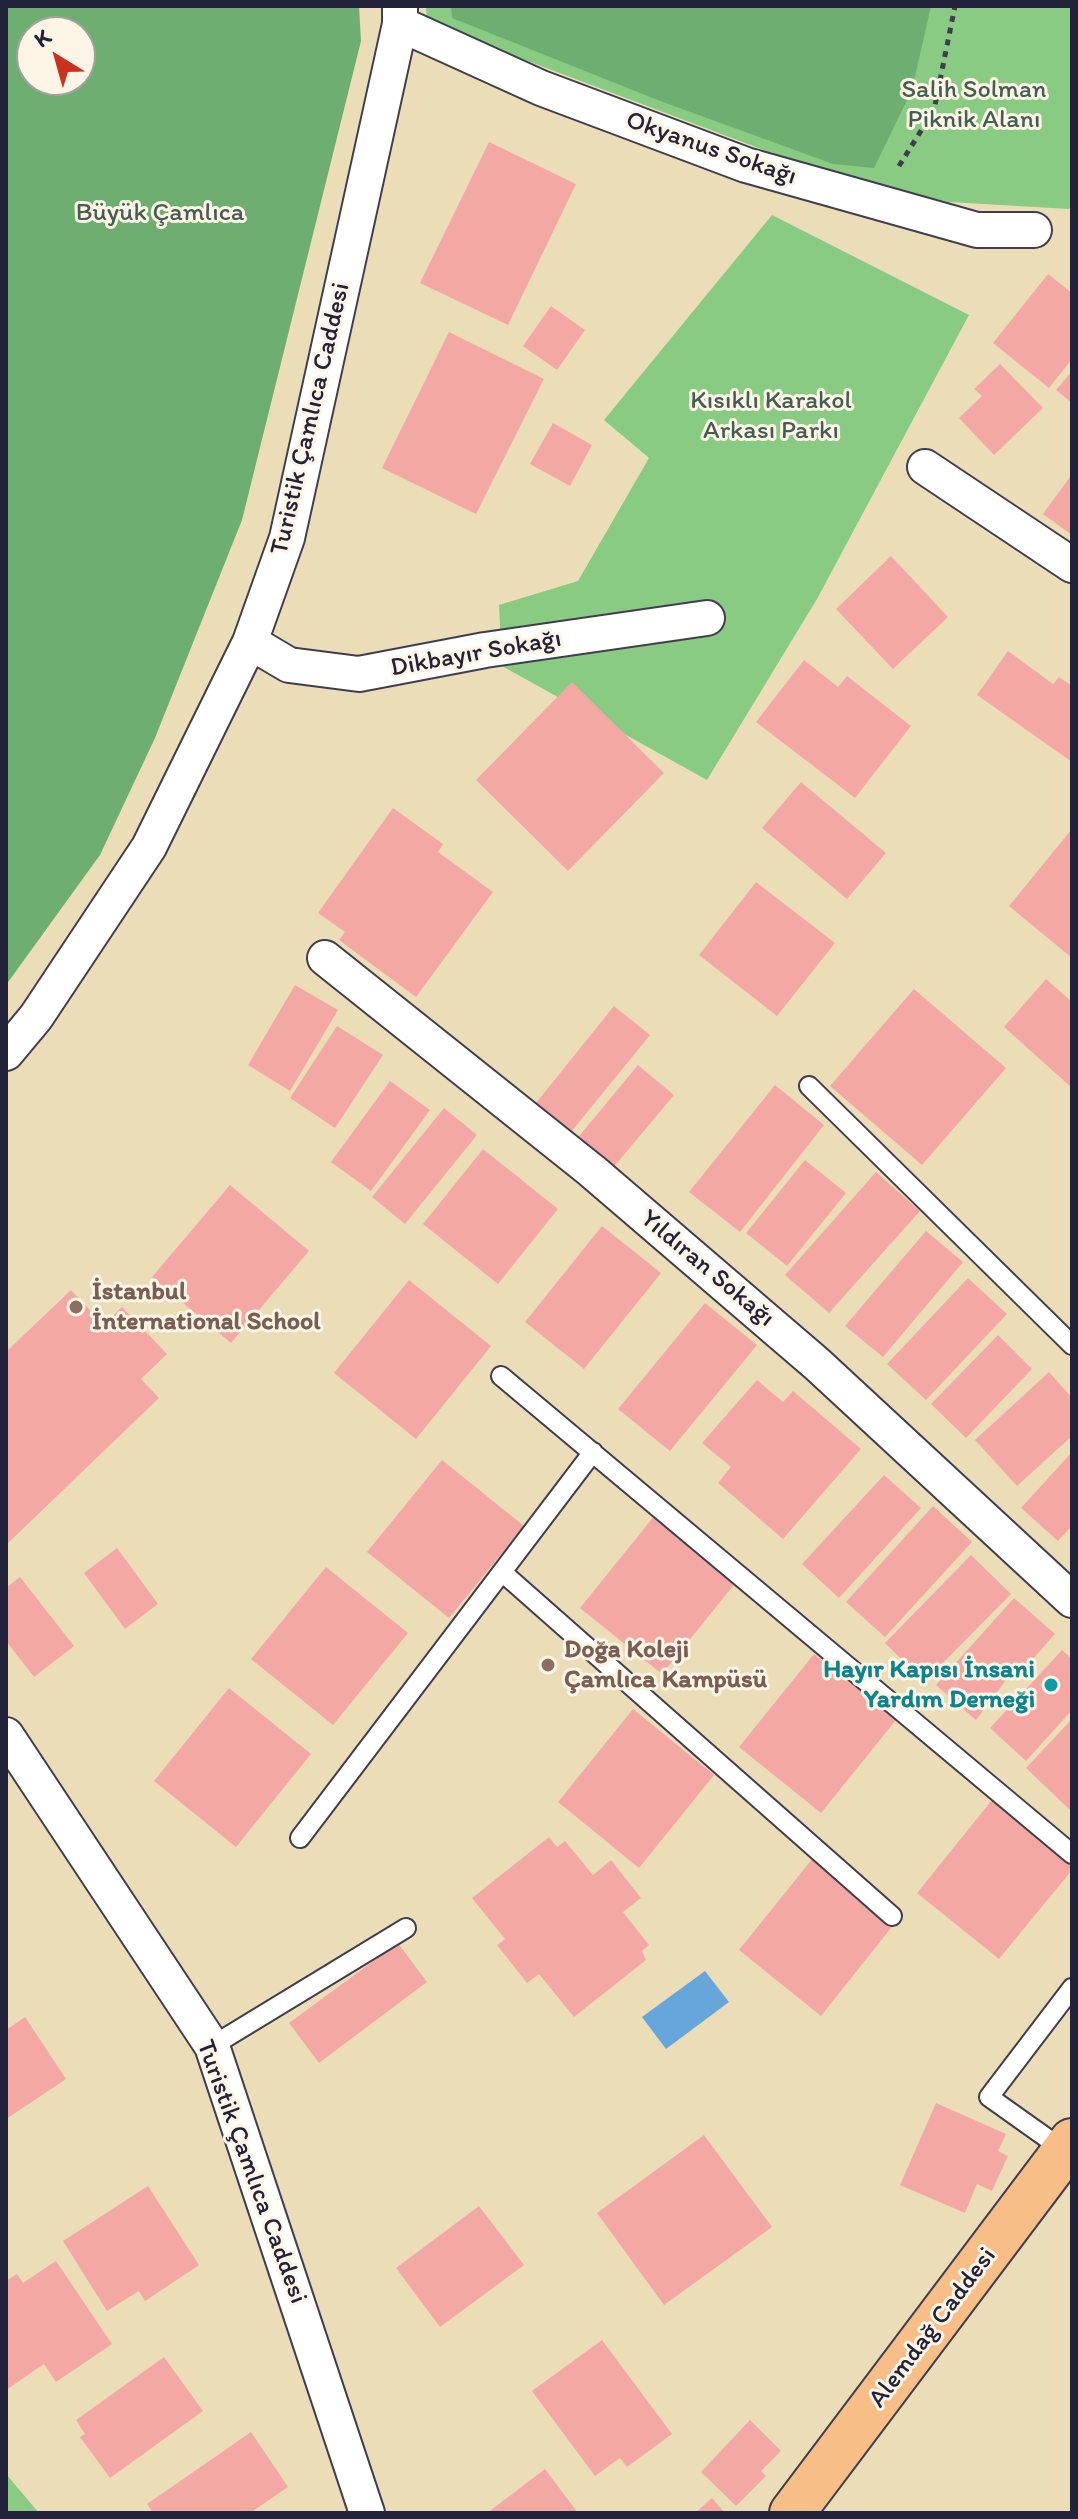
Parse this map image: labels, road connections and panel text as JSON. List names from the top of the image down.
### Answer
{
  "streets": {
    "main road": ["Alemdağ Caddesi"],
    "street": [
      "Okyanus Sokağı",
      "Turistik Çamlıca Caddesi",
      "Dikbayır Sokağı",
      "Yıldıran Sokağı"
    ]
  },
  "crossings": [
    ["Okyanus Sokağı", "Turistik Çamlıca Caddesi"],
    ["Turistik Çamlıca Caddesi", "Dikbayır Sokağı"]
  ],
  "parks": ["Salih Solman Piknik Alanı", "Büyük Çamlıca", "Kısıklı Karakol Arkası Parkı"],
  "places": ["İstanbul İnternational School", "Doğa Koleji Çamlıca Kampüsü", "Hayır Kapısı İnsani Yardım Derneği"],
  "north": "top left"
}
